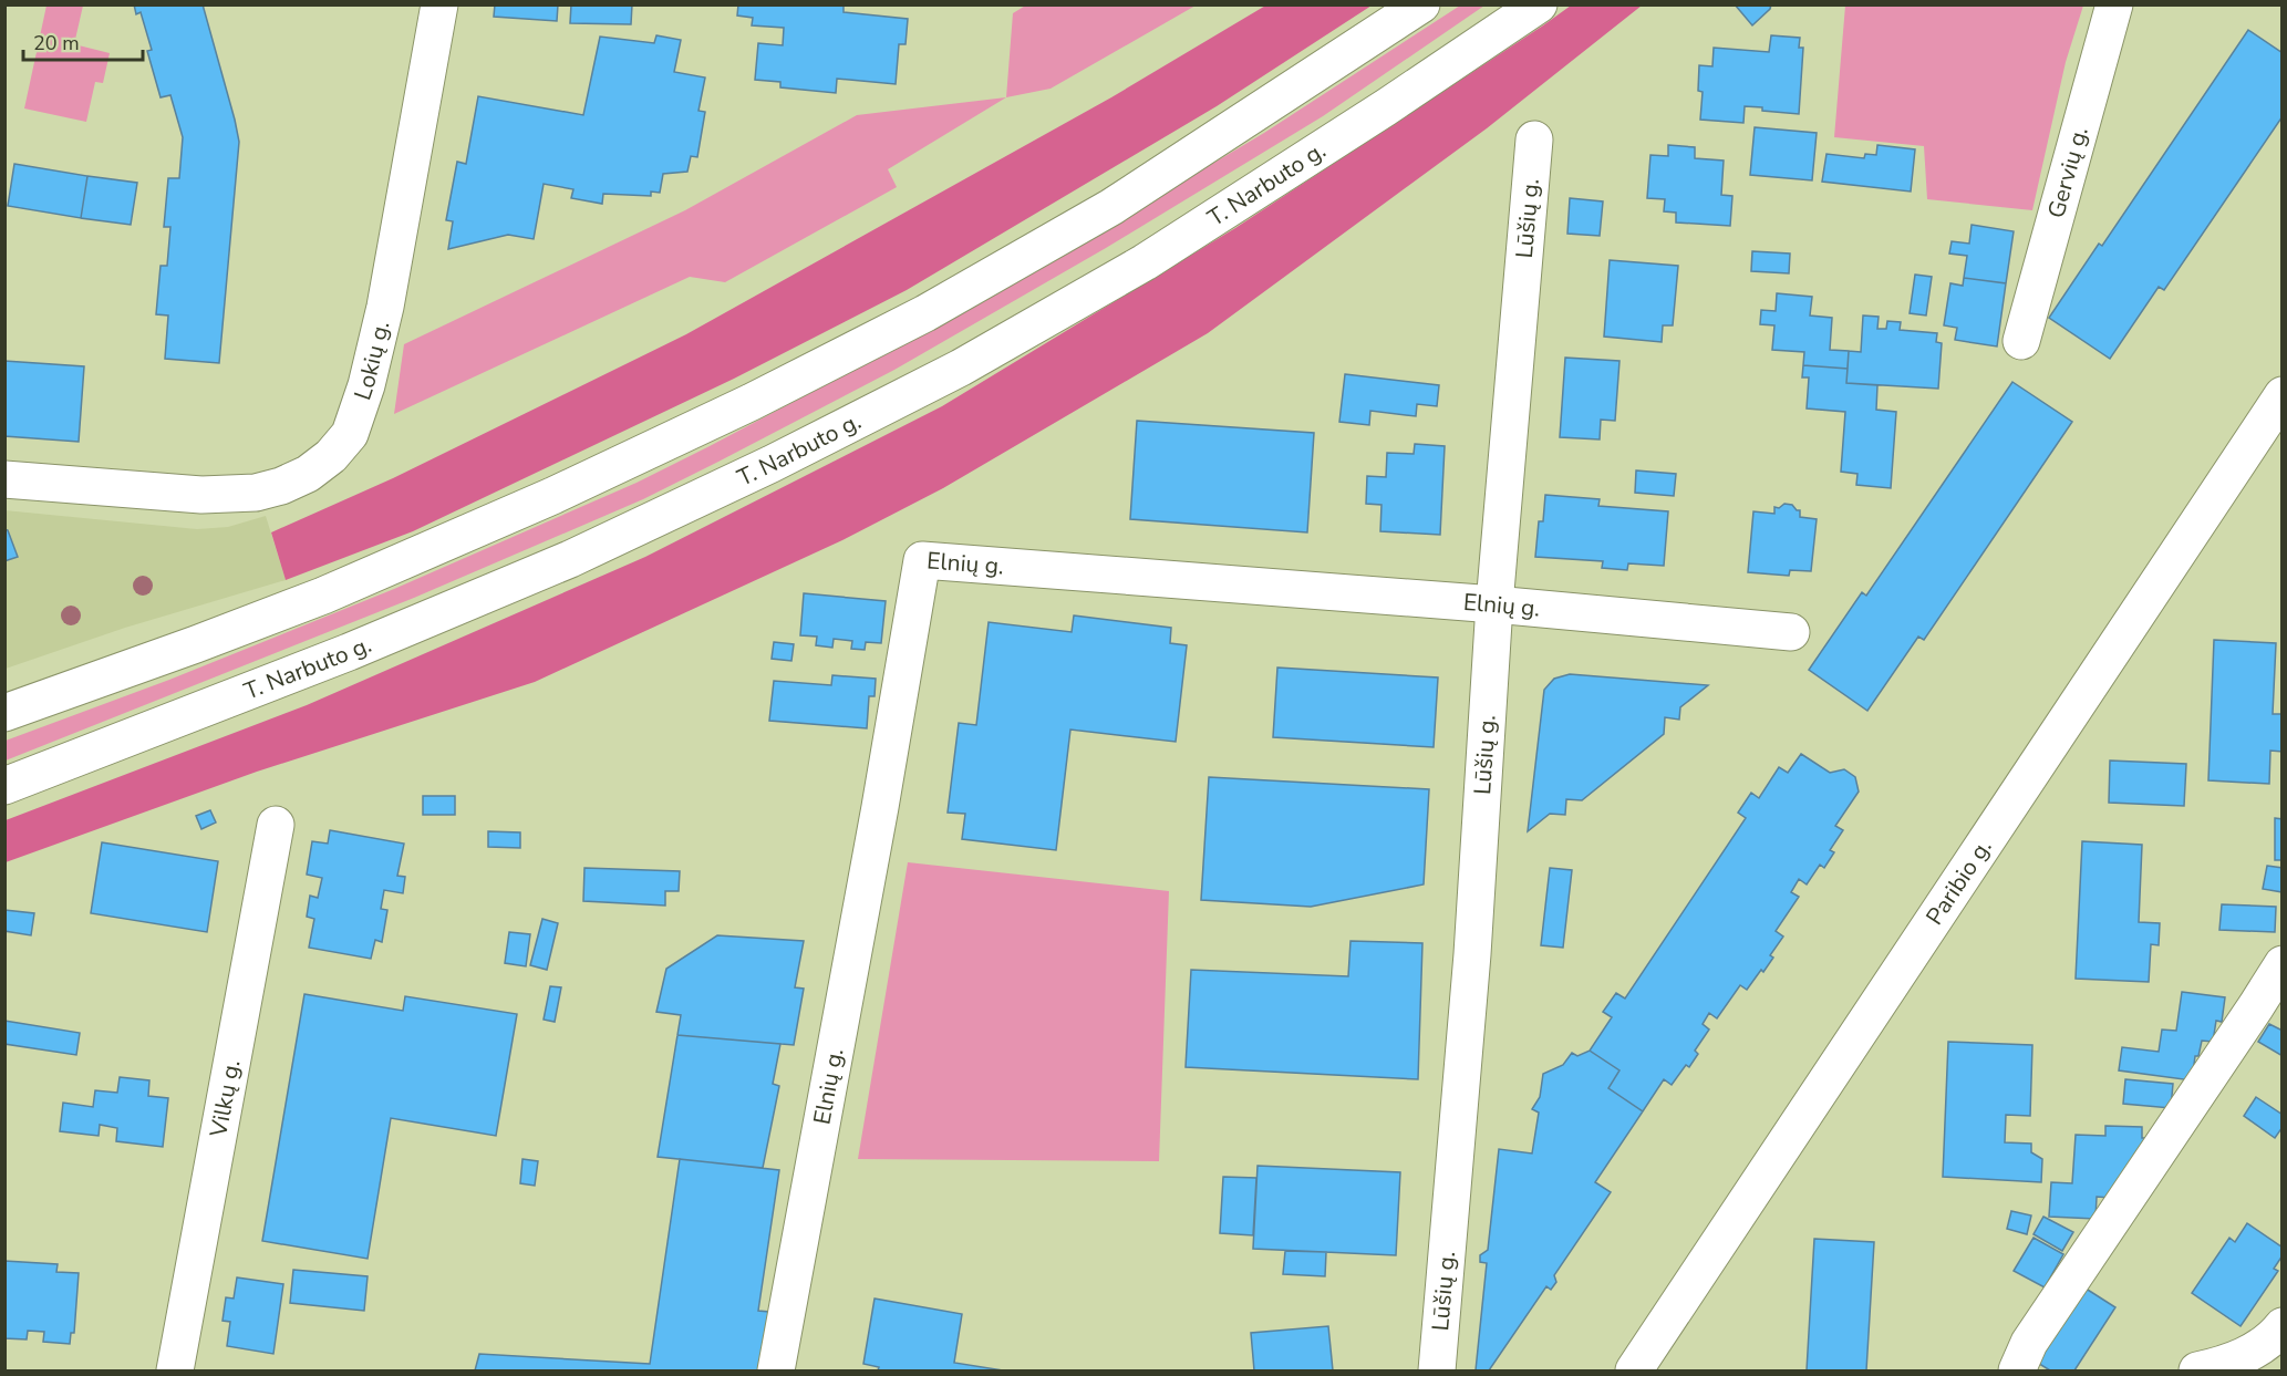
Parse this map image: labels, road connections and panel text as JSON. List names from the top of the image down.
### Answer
{
  "streets": {
    "street": [
      "Gervių g.",
      "T. Narbuto g.",
      "Lūšių g.",
      "Lokių g.",
      "Elnių g.",
      "Paribio g.",
      "Vilkų g."
    ]
  },
  "crossings": [
    ["Lūšių g.", "Elnių g."]
  ],
  "scale_bar": "20 m"
}
